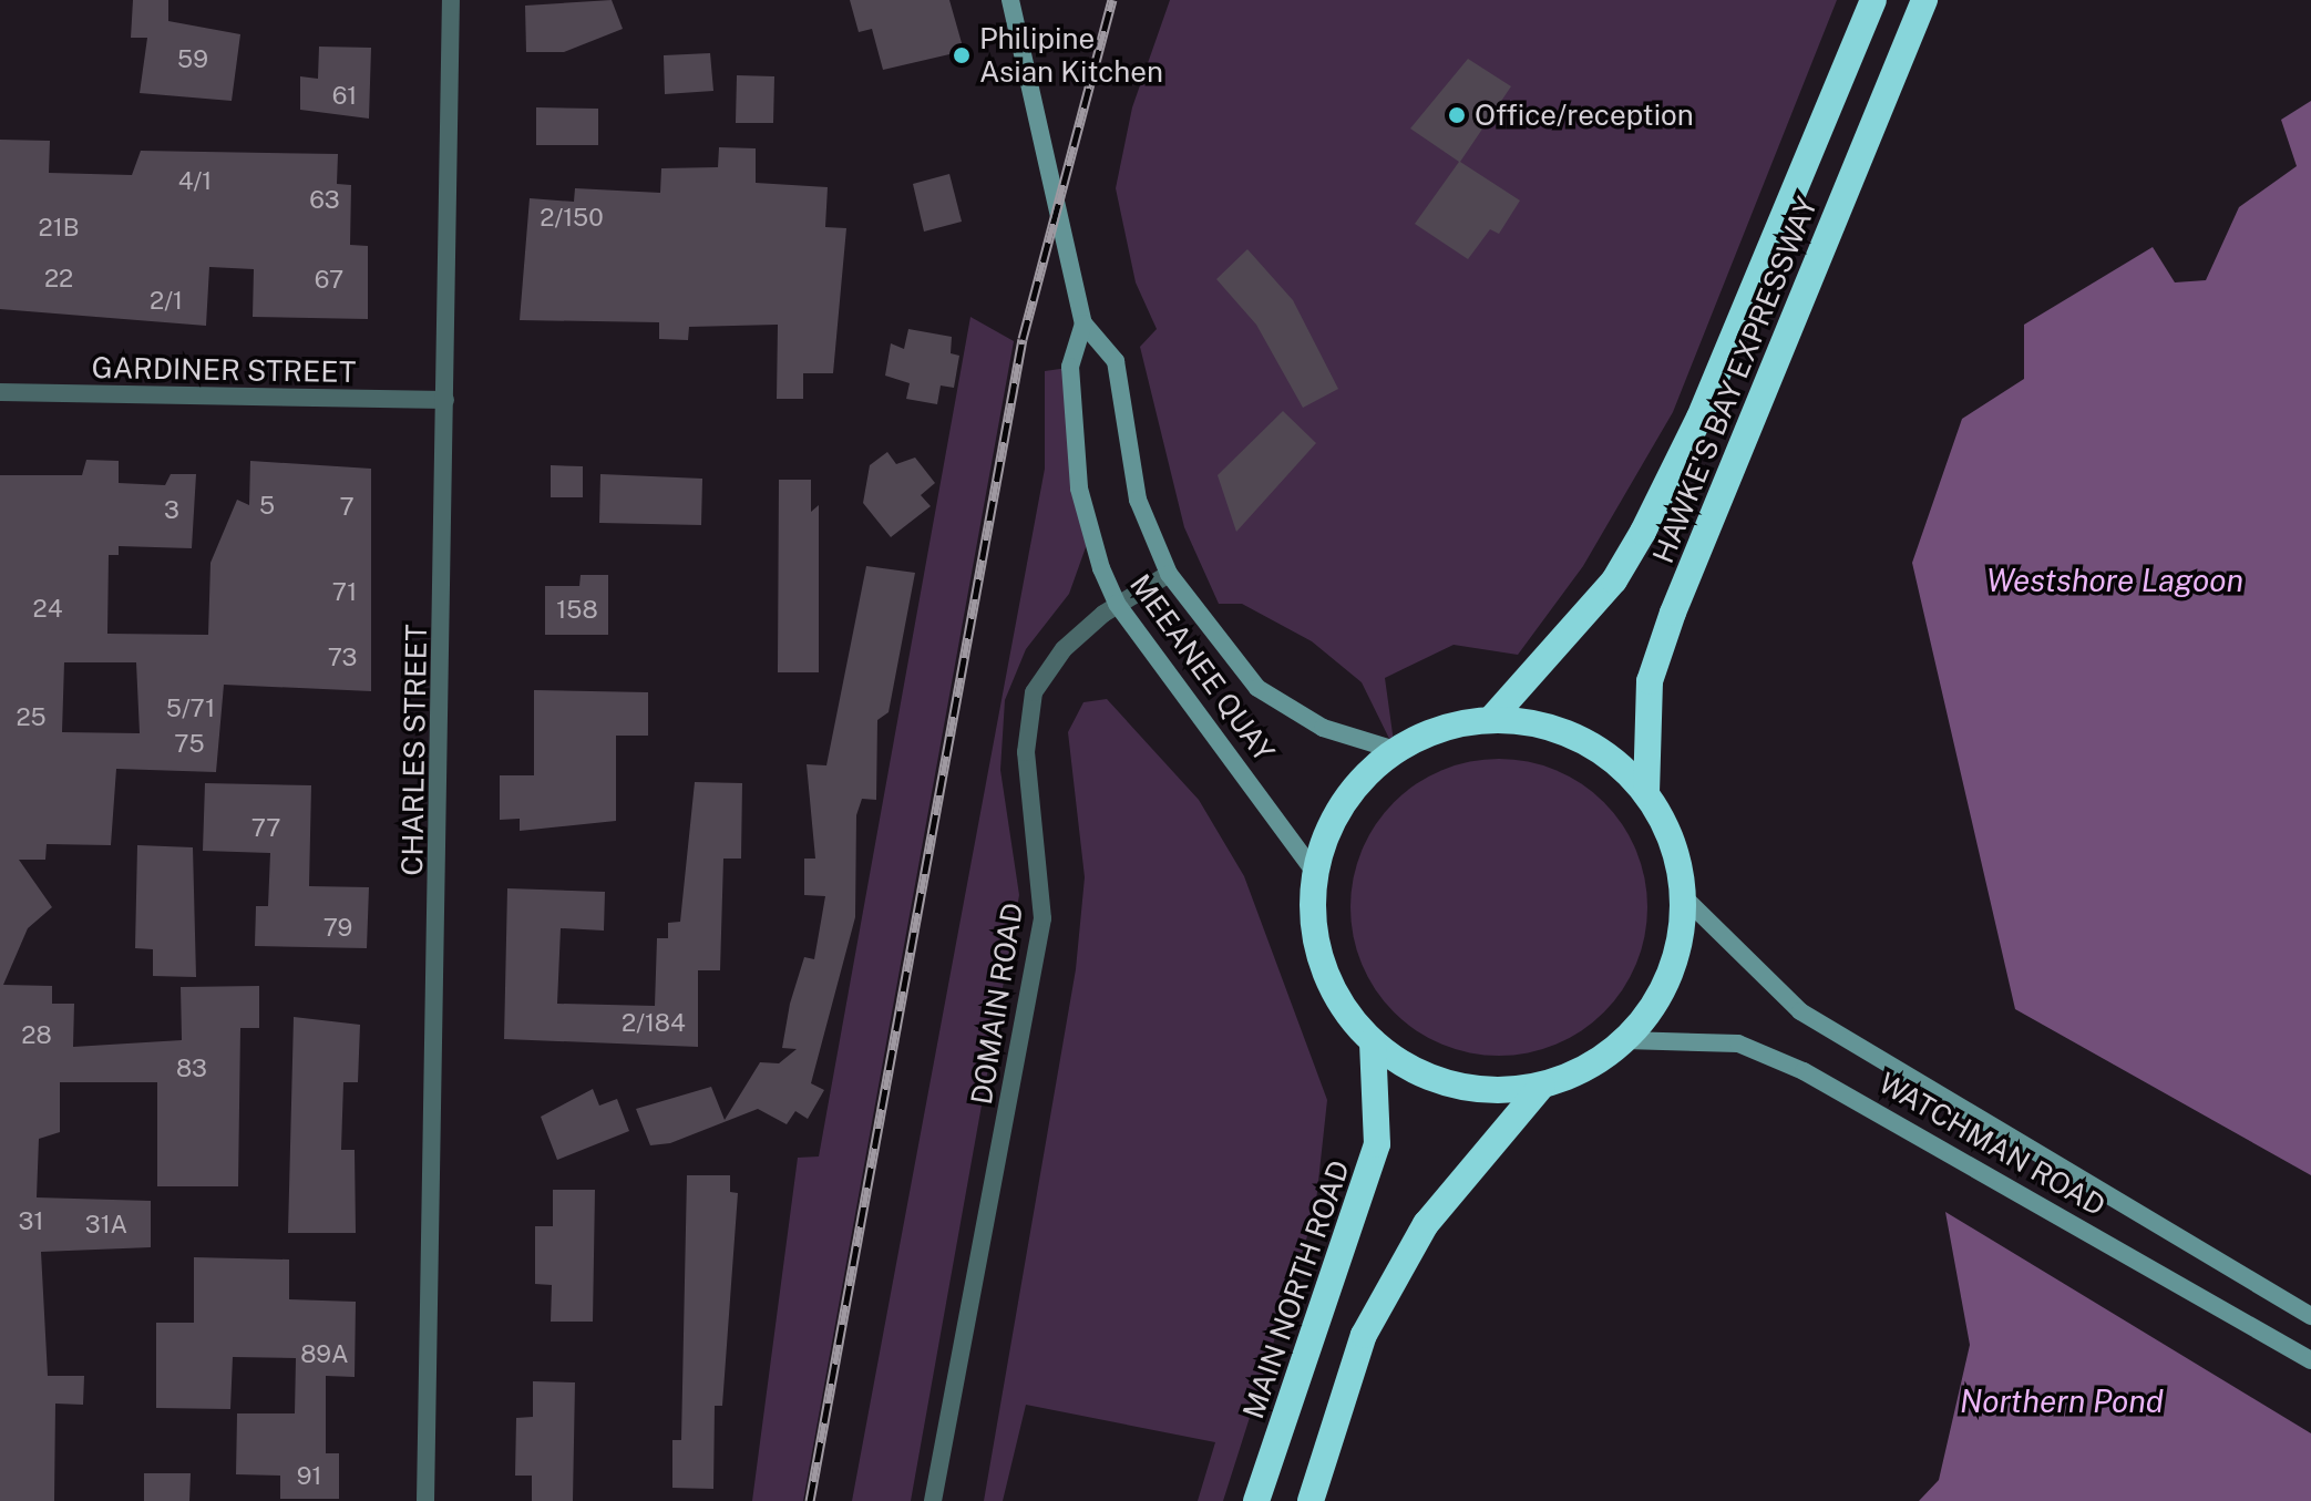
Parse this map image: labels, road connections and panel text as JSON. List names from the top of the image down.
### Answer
{
  "streets": {
    "highway": ["HAWKE'S BAY EXPRESSWAY", "MAIN NORTH ROAD"],
    "main road": ["MEEANEE QUAY", "WATCHMAN ROAD"],
    "street": ["GARDINER STREET", "CHARLES STREET", "DOMAIN ROAD"]
  },
  "crossings": [
    ["GARDINER STREET", "CHARLES STREET"],
    ["MEEANEE QUAY", "DOMAIN ROAD"]
  ],
  "water": ["Westshore Lagoon", "Northern Pond"],
  "places": ["Philipine Asian Kitchen", "Office/reception"],
  "house_numbers": [
    "59",
    "61",
    "4/1",
    "63",
    "2/150",
    "21B",
    "22",
    "67",
    "2/1",
    "5",
    "7",
    "3",
    "71",
    "24",
    "158",
    "73",
    "5/71",
    "25",
    "75",
    "77",
    "79",
    "2/184",
    "28",
    "83",
    "31",
    "31A",
    "89A",
    "91"
  ]
}
